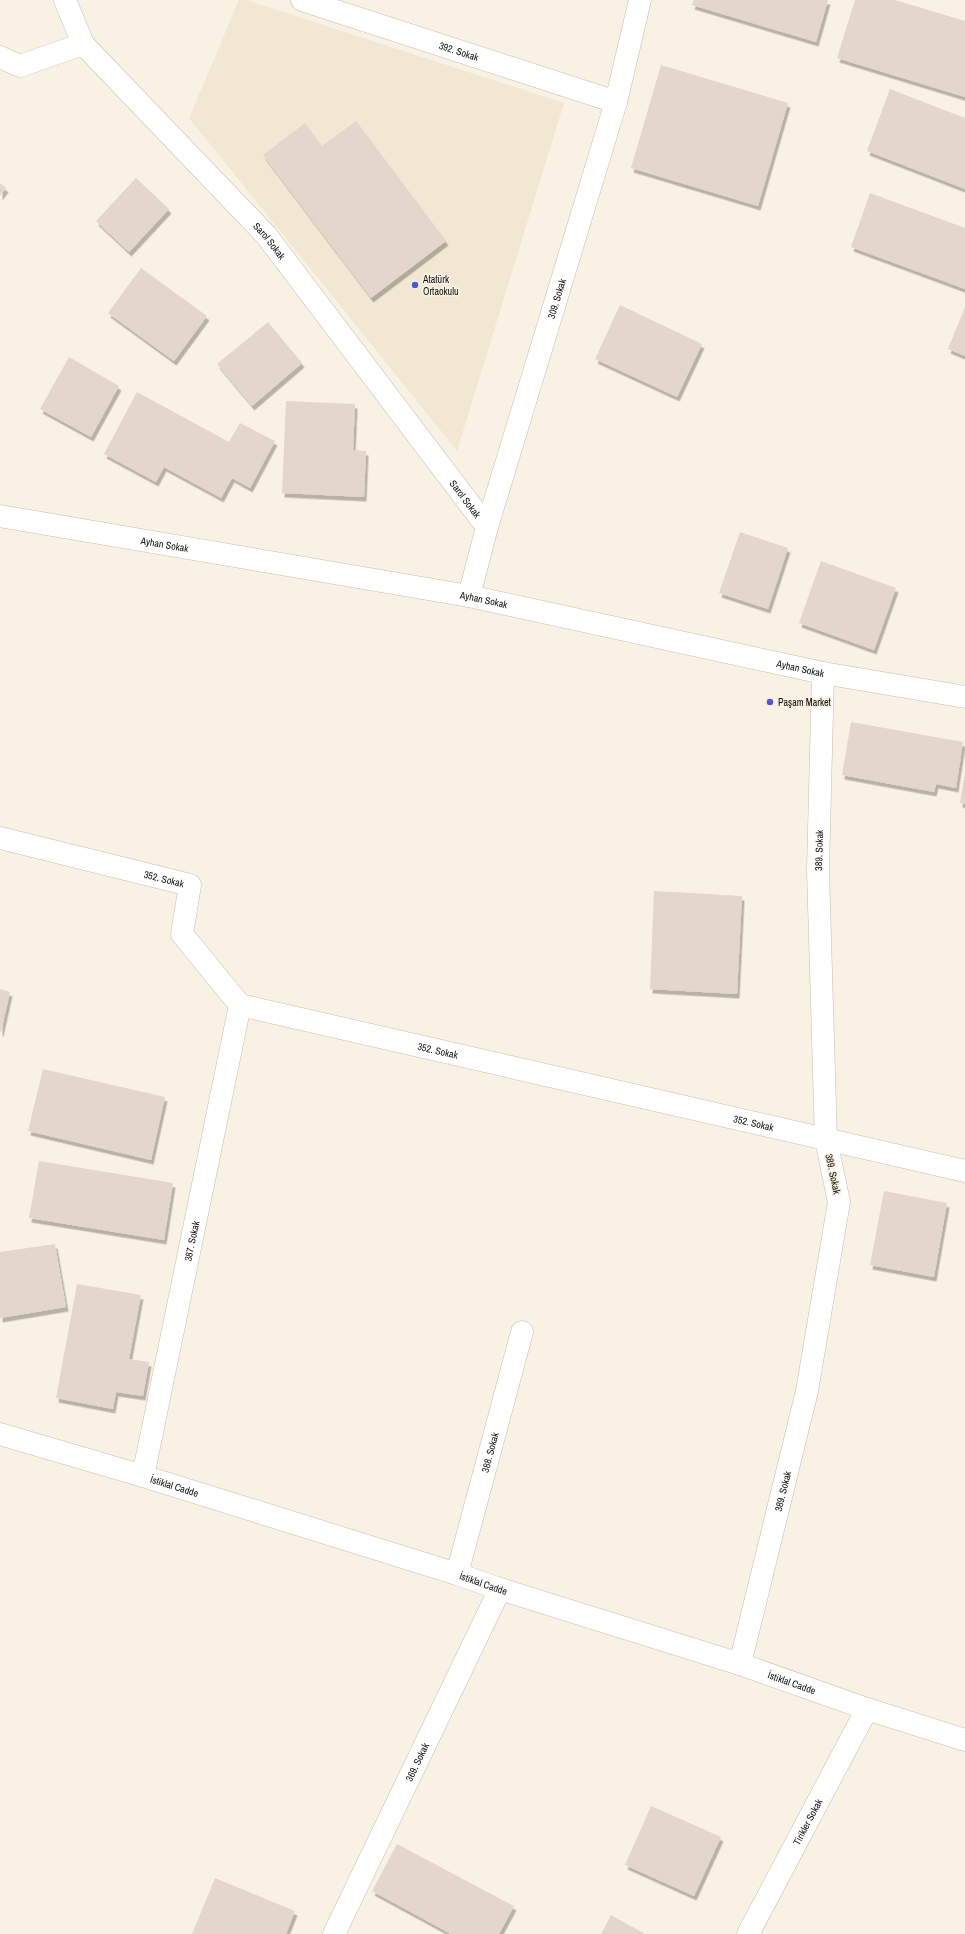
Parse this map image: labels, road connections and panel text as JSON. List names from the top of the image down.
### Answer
{
  "streets": {
    "street": [
      "392. Sokak",
      "Sarol Sokak",
      "309. Sokak",
      "Ayhan Sokak",
      "389. Sokak",
      "352. Sokak",
      "387. Sokak",
      "388. Sokak",
      "İstiklal Cadde",
      "369. Sokak",
      "Tirikler Sokak"
    ]
  },
  "crossings": [
    ["392. Sokak", "309. Sokak"],
    ["Sarol Sokak", "309. Sokak"],
    ["309. Sokak", "Ayhan Sokak"],
    ["Ayhan Sokak", "389. Sokak"],
    ["389. Sokak", "352. Sokak"],
    ["389. Sokak", "İstiklal Cadde"],
    ["352. Sokak", "387. Sokak"],
    ["387. Sokak", "İstiklal Cadde"],
    ["388. Sokak", "İstiklal Cadde"],
    ["İstiklal Cadde", "369. Sokak"],
    ["İstiklal Cadde", "Tirikler Sokak"]
  ],
  "places": ["Atatürk Ortaokulu", "Paşam Market"]
}
